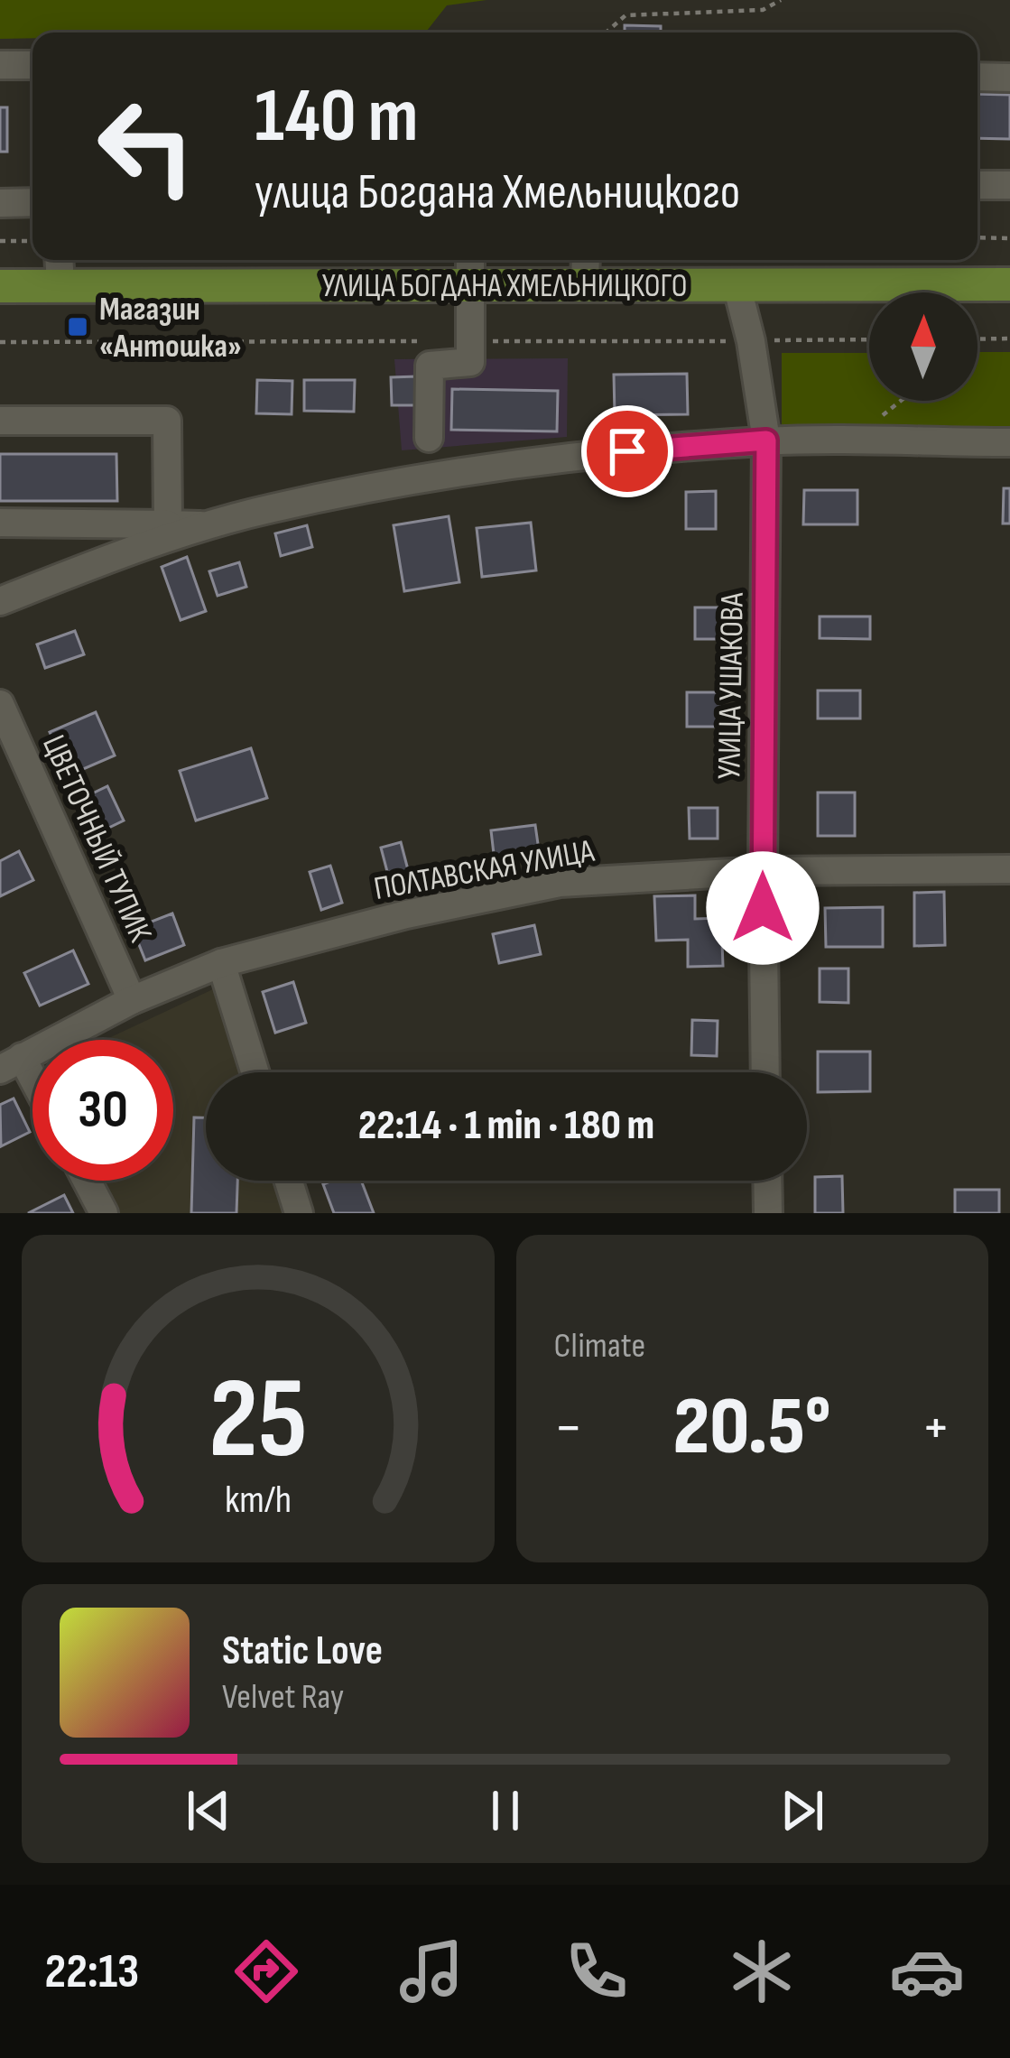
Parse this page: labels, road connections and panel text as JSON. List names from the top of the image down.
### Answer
{
  "streets": {
    "main road": ["УЛИЦА БОГДАНА ХМЕЛЬНИЦКОГО"],
    "street": ["УЛИЦА УШАКОВА", "ЦВЕТОЧНЫЙ ТУПИК", "ПОЛТАВСКАЯ УЛИЦА"]
  },
  "crossings": [
    ["УЛИЦА БОГДАНА ХМЕЛЬНИЦКОГО", "УЛИЦА УШАКОВА"],
    ["УЛИЦА УШАКОВА", "ПОЛТАВСКАЯ УЛИЦА"],
    ["ЦВЕТОЧНЫЙ ТУПИК", "ПОЛТАВСКАЯ УЛИЦА"]
  ],
  "places": {
    "transit": ["Магазин «Антошка»"]
  },
  "north": "top",
  "page": {
    "turn": ["140 m", "улица Богдана Хмельницкого"],
    "limit": "30",
    "trip": "22:14 · 1 min · 180 m",
    "tile": "Climate",
    "heat": ["−", "20.5°", "+"],
    "song": ["Static Love", "Velvet Ray"],
    "tabs": "22:13",
    "gauge": ["25", "km/h"]
  }
}
